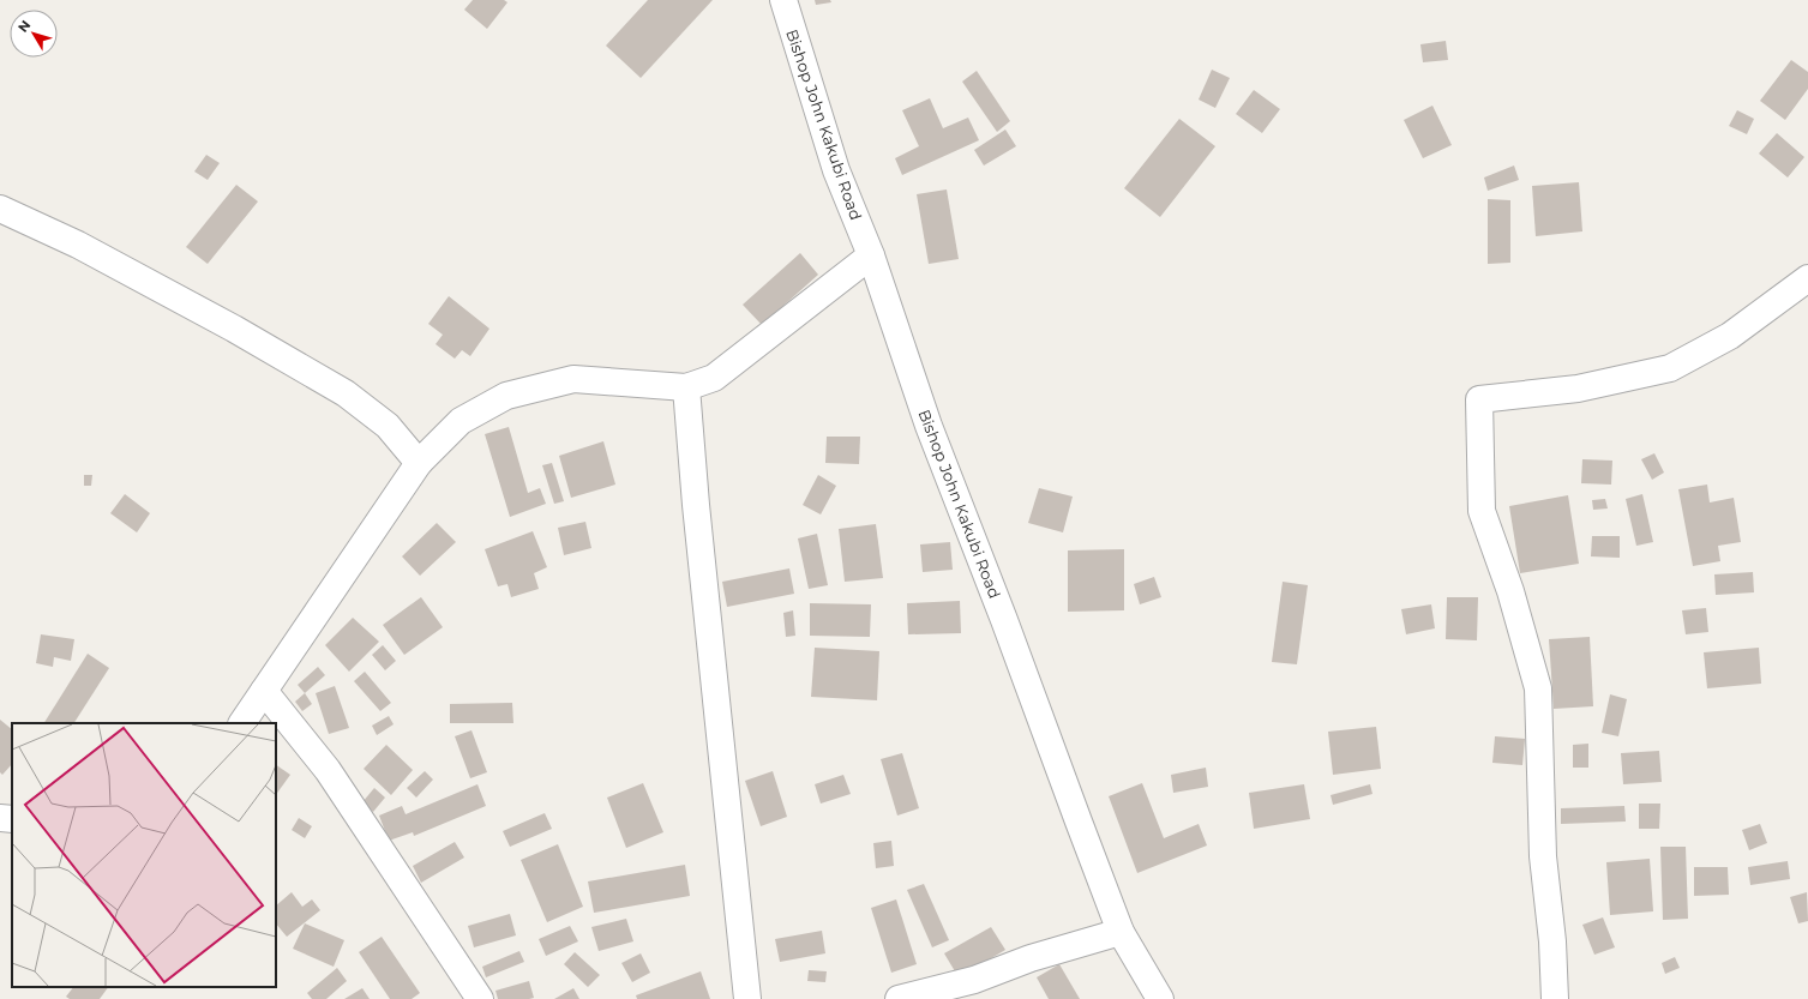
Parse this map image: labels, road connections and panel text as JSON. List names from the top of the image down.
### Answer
{
  "streets": {
    "street": ["Bishop John Kakubi Road"]
  },
  "north": "top left"
}
